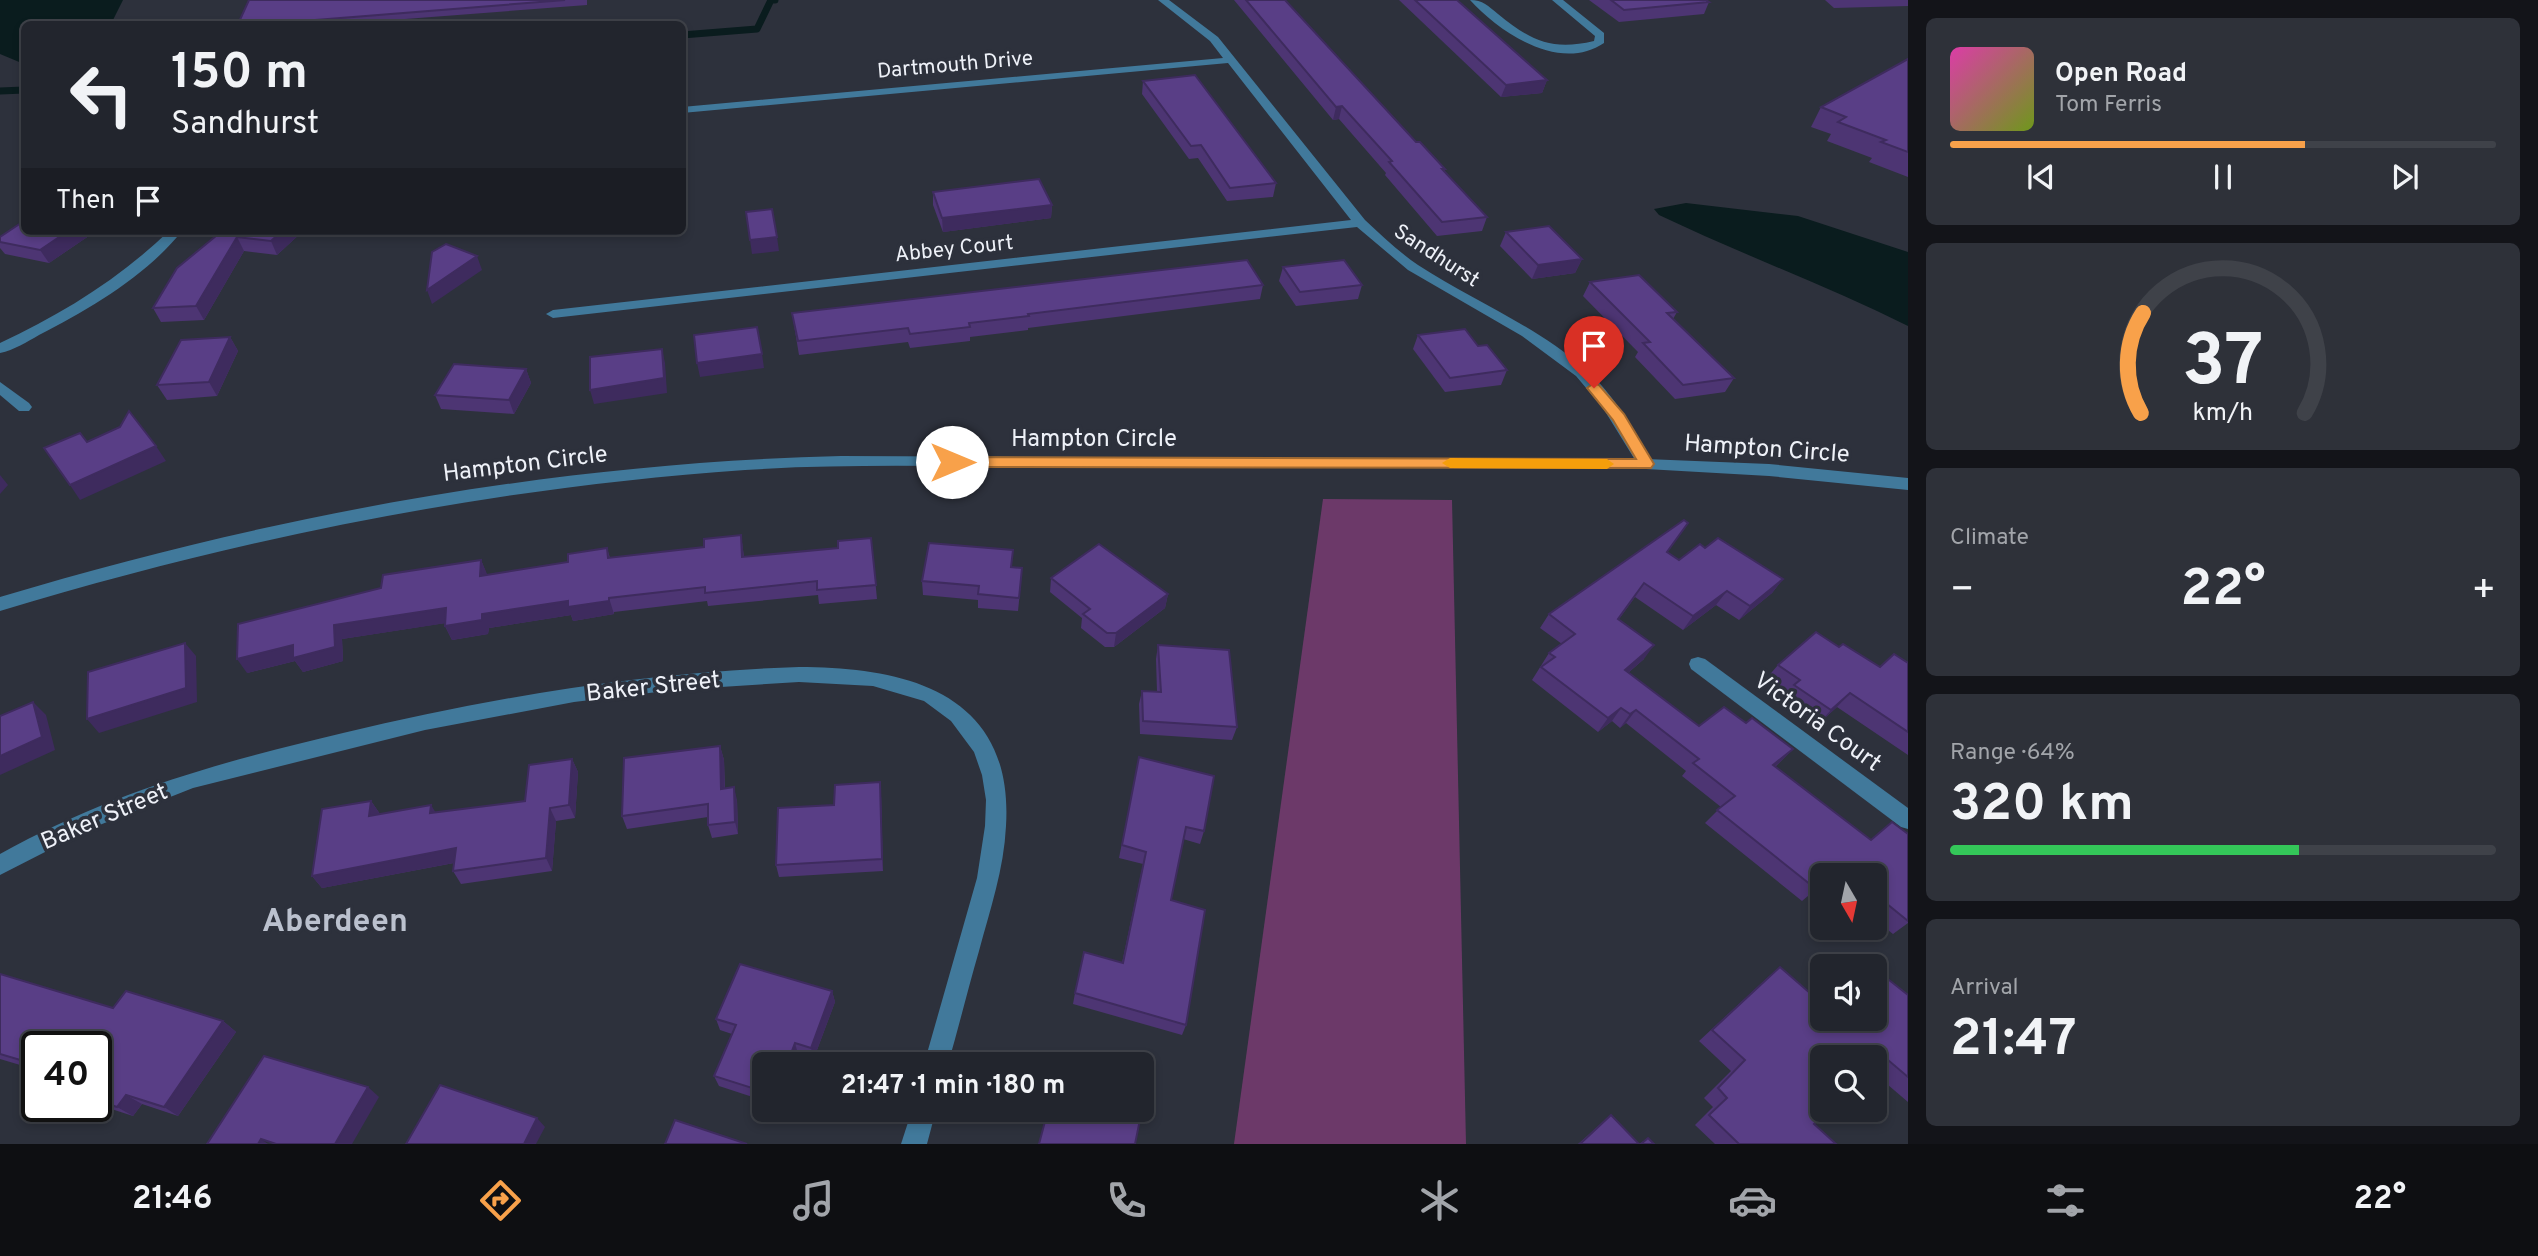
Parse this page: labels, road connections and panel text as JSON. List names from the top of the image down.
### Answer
{
  "streets": {
    "street": [
      "Dartmouth Drive",
      "Abbey Court",
      "Sandhurst",
      "Hampton Circle",
      "Baker Street",
      "Victoria Court"
    ]
  },
  "crossings": [
    ["Dartmouth Drive", "Sandhurst"],
    ["Abbey Court", "Sandhurst"],
    ["Sandhurst", "Hampton Circle"]
  ],
  "districts": ["Aberdeen"],
  "north": "bottom",
  "page": {
    "turn": ["150 m", "Sandhurst"],
    "song": ["Open Road", "Tom Ferris"],
    "then": "Then",
    "tile": [
      "Climate",
      ["Range · 64%", "320 km"],
      ["Arrival", "21:47"]
    ],
    "heat": ["−", "22°", "+"],
    "limit": "40",
    "trip": "21:47 · 1 min · 180 m",
    "tabs": ["21:46", "22°"],
    "gauge": ["37", "km/h"]
  }
}
